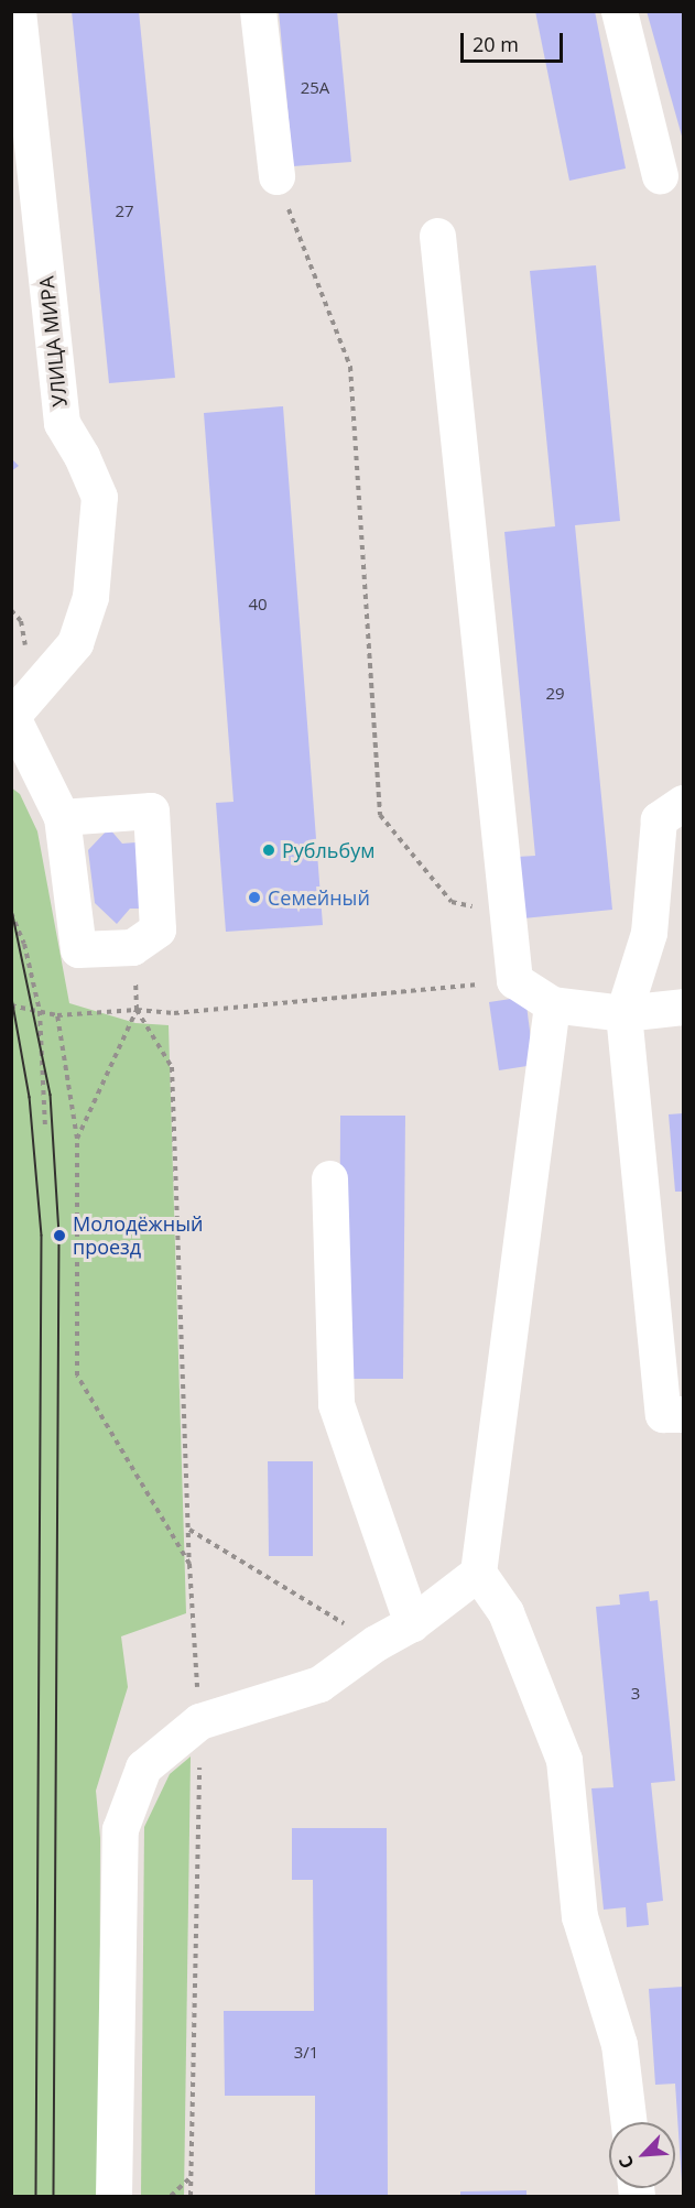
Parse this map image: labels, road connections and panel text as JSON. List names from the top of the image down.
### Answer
{
  "streets": {
    "street": ["УЛИЦА МИРА"]
  },
  "places": ["Рубльбум", "Семейный", "Молодёжный проезд"],
  "house_numbers": [
    "25А",
    "27",
    "40",
    "29",
    "3",
    "3/1"
  ],
  "scale_bar": "20 m",
  "north": "bottom left"
}
